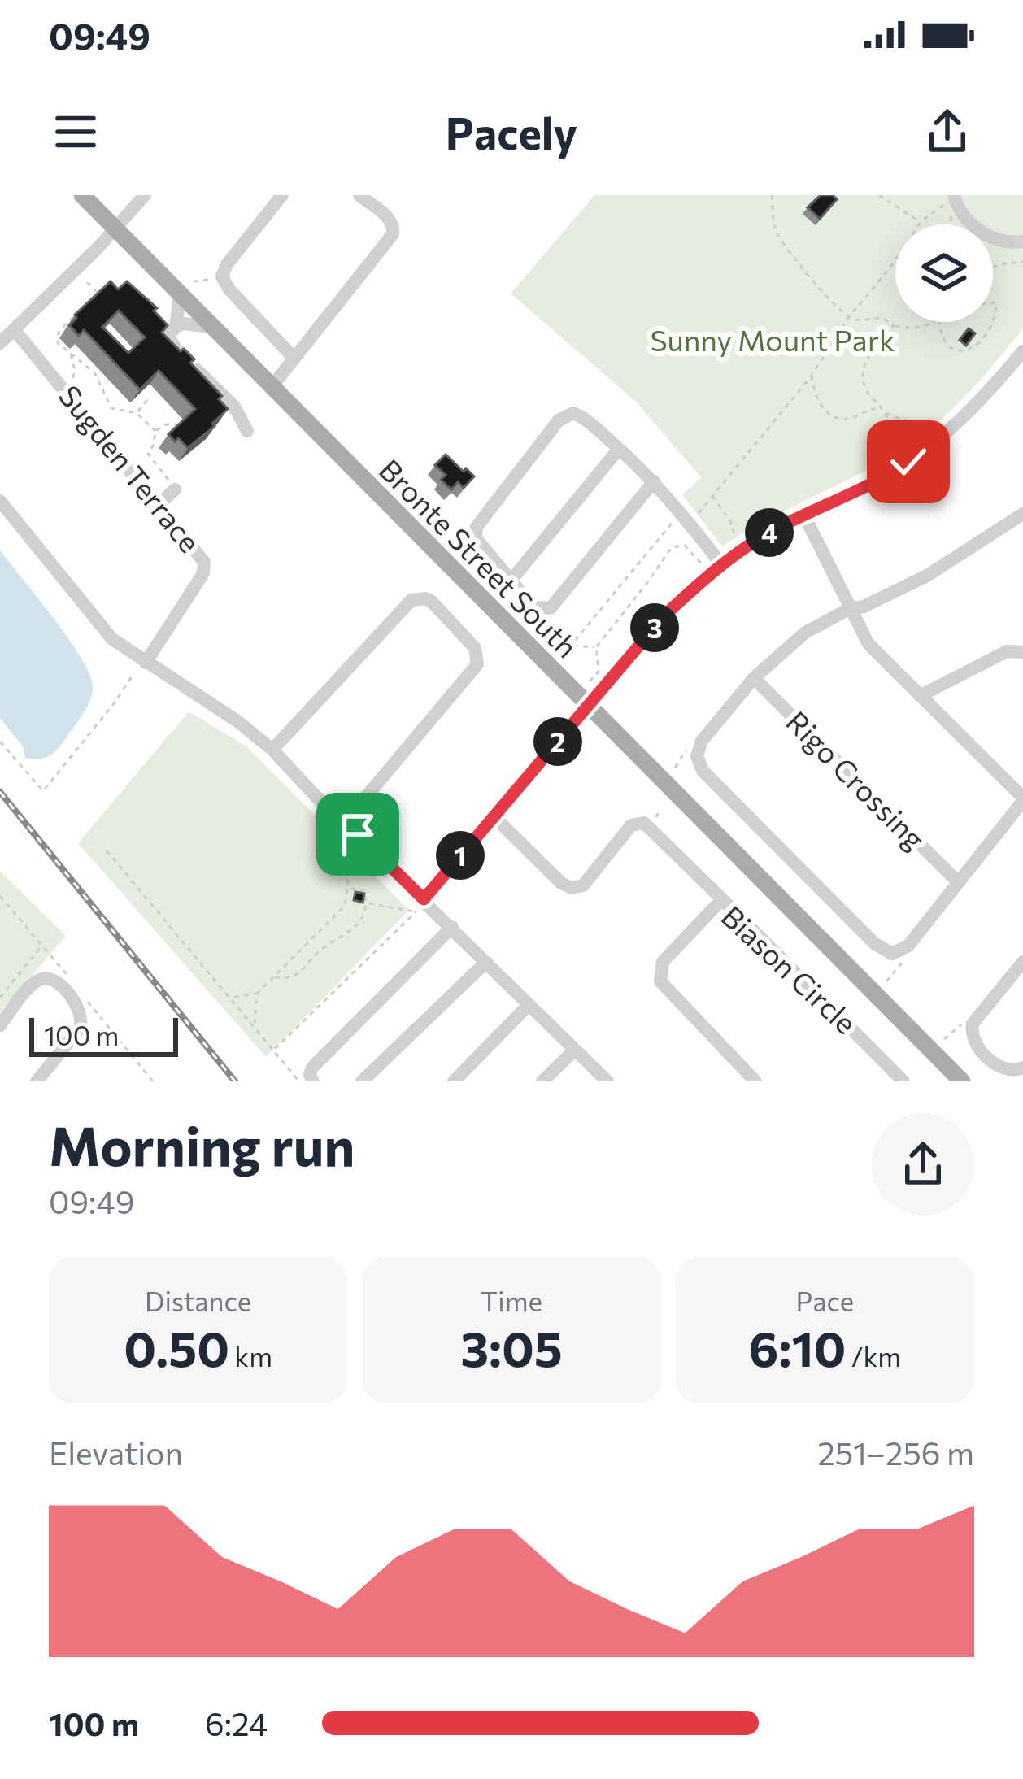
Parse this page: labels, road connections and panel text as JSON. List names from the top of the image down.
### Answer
{
  "streets": {
    "main road": ["Bronte Street South"],
    "street": ["Sugden Terrace", "Rigo Crossing", "Biason Circle"]
  },
  "parks": ["Sunny Mount Park"],
  "scale_bar": "100 m",
  "page": {
    "status": "09:49",
    "header": "Pacely",
    "pins": [
      "4",
      "3",
      "2",
      "1"
    ],
    "scale": "100 m",
    "heading": ["Morning run", "09:49"],
    "stats": [
      ["Distance", "0.50 km"],
      ["Time", "3:05"],
      ["Pace", "6:10 /km"]
    ],
    "chart": ["Elevation", "251–256 m"],
    "list": [
      {
        "name": "100 m",
        "note": "6:24"
      }
    ]
  }
}
